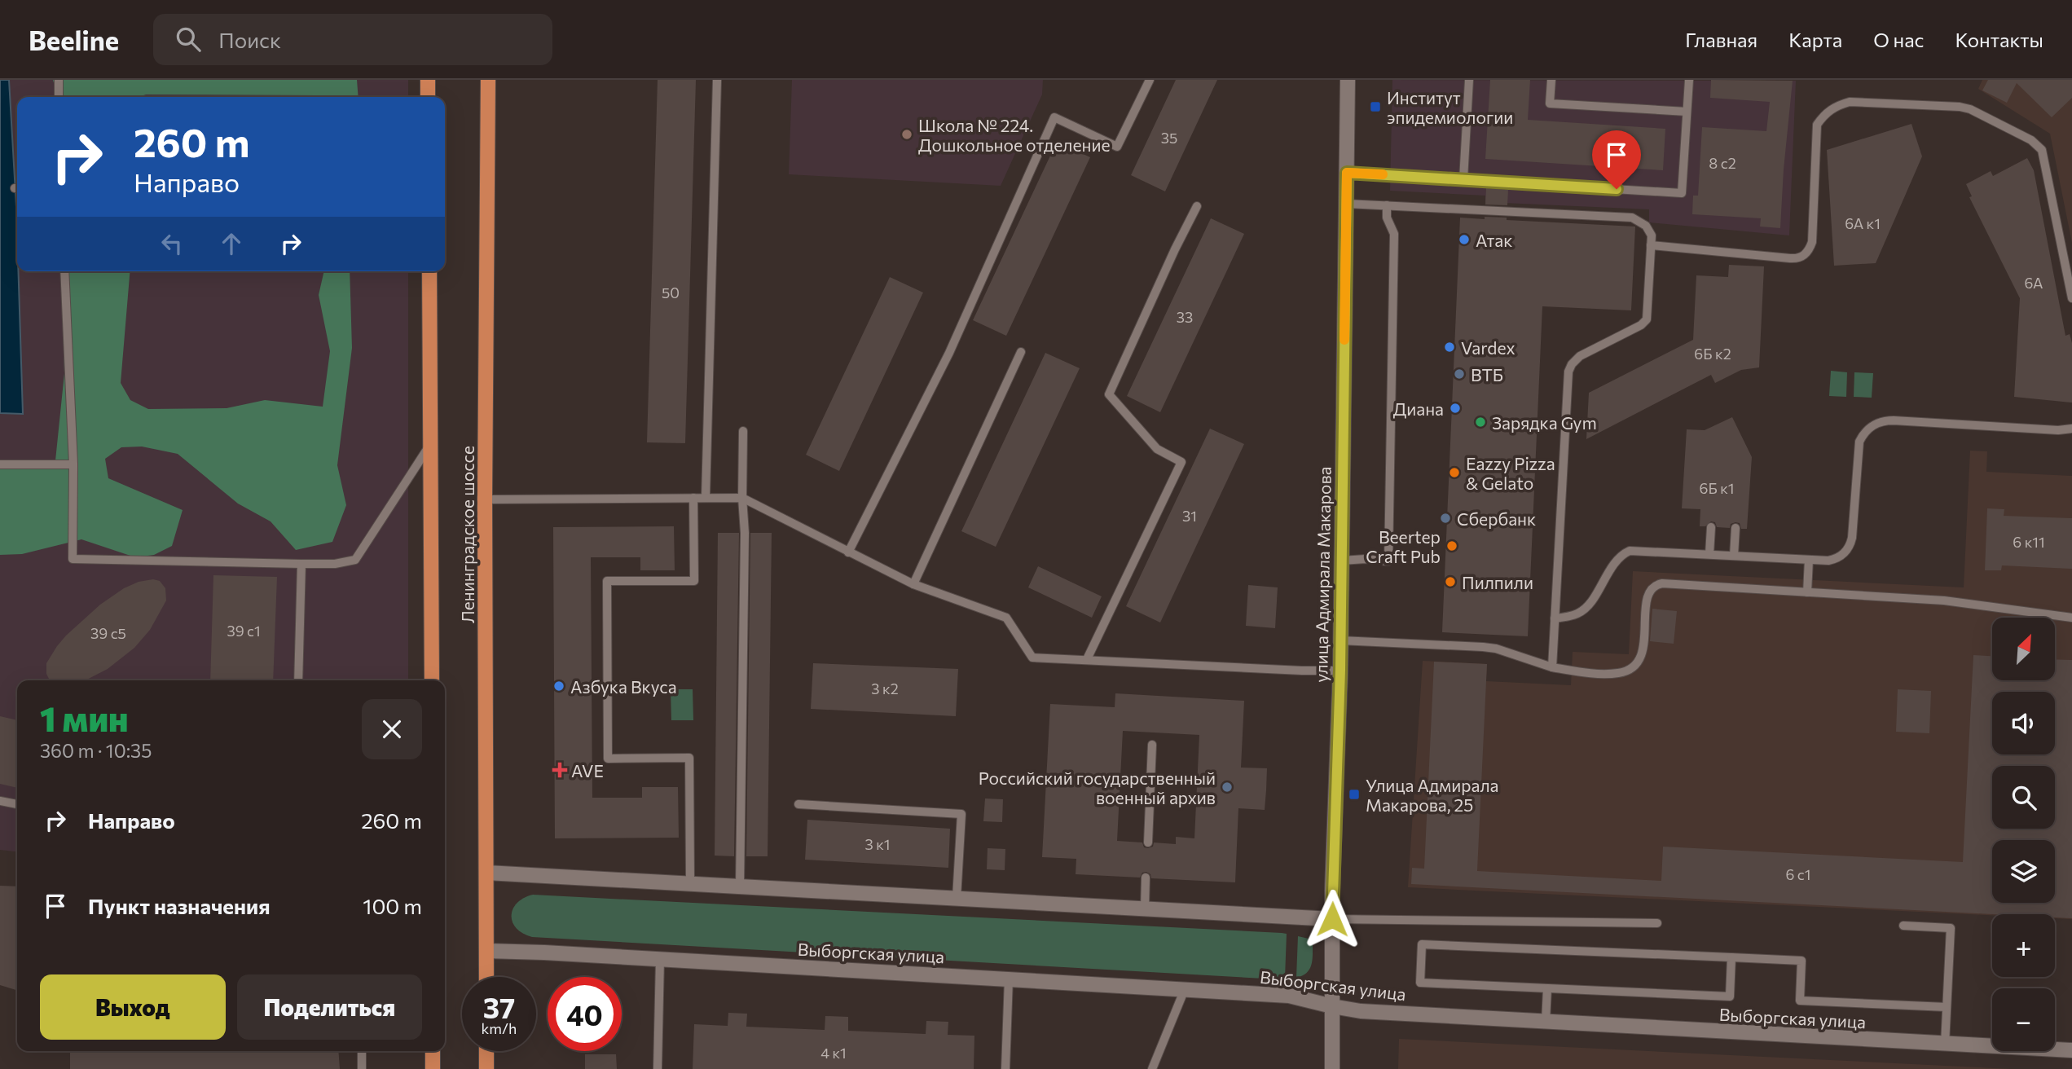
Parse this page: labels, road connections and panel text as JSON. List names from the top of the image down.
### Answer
{
  "streets": {
    "main road": ["Ленинградское шоссе"],
    "street": ["улица Адмирала Макарова", "Выборгская улица"]
  },
  "crossings": [
    ["Ленинградское шоссе", "Выборгская улица"],
    ["улица Адмирала Макарова", "Выборгская улица"]
  ],
  "places": {
    "transit": ["Институт эпидемиологии", "Улица Адмирала Макарова, 25"],
    "other": [
      "Школа № 224. Дошкольное отделение",
      "Атак",
      "Vardex",
      "ВТБ",
      "Диана",
      "Зарядка Gym",
      "Eazzy Pizza & Gelato",
      "Сбербанк",
      "Beertep Craft Pub",
      "Пилпили",
      "Азбука Вкуса",
      "Российский государственный военный архив"
    ],
    "health": ["AVE"]
  },
  "house_numbers": [
    "35",
    "8 с2",
    "6А к1",
    "6А",
    "50",
    "33",
    "6Б к2",
    "6Б к1",
    "31",
    "6 к11",
    "39 с1",
    "39 с5",
    "3 к2",
    "3 к1",
    "6 с1",
    "4 к1"
  ],
  "north": "top right",
  "page": {
    "header": "Beeline",
    "search": "Поиск",
    "nav": [
      "Главная",
      "Карта",
      "О нас",
      "Контакты"
    ],
    "turn": ["260 m", "Направо"],
    "map_buttons": ["+", "−"],
    "heading": ["1 мин", "360 m · 10:35"],
    "list": [
      {
        "name": "Направо",
        "value": "260 m"
      },
      {
        "name": "Пункт назначения",
        "value": "100 m"
      }
    ],
    "buttons": ["Выход", "Поделиться"],
    "speed": "37 km/h",
    "limit": "40"
  }
}
